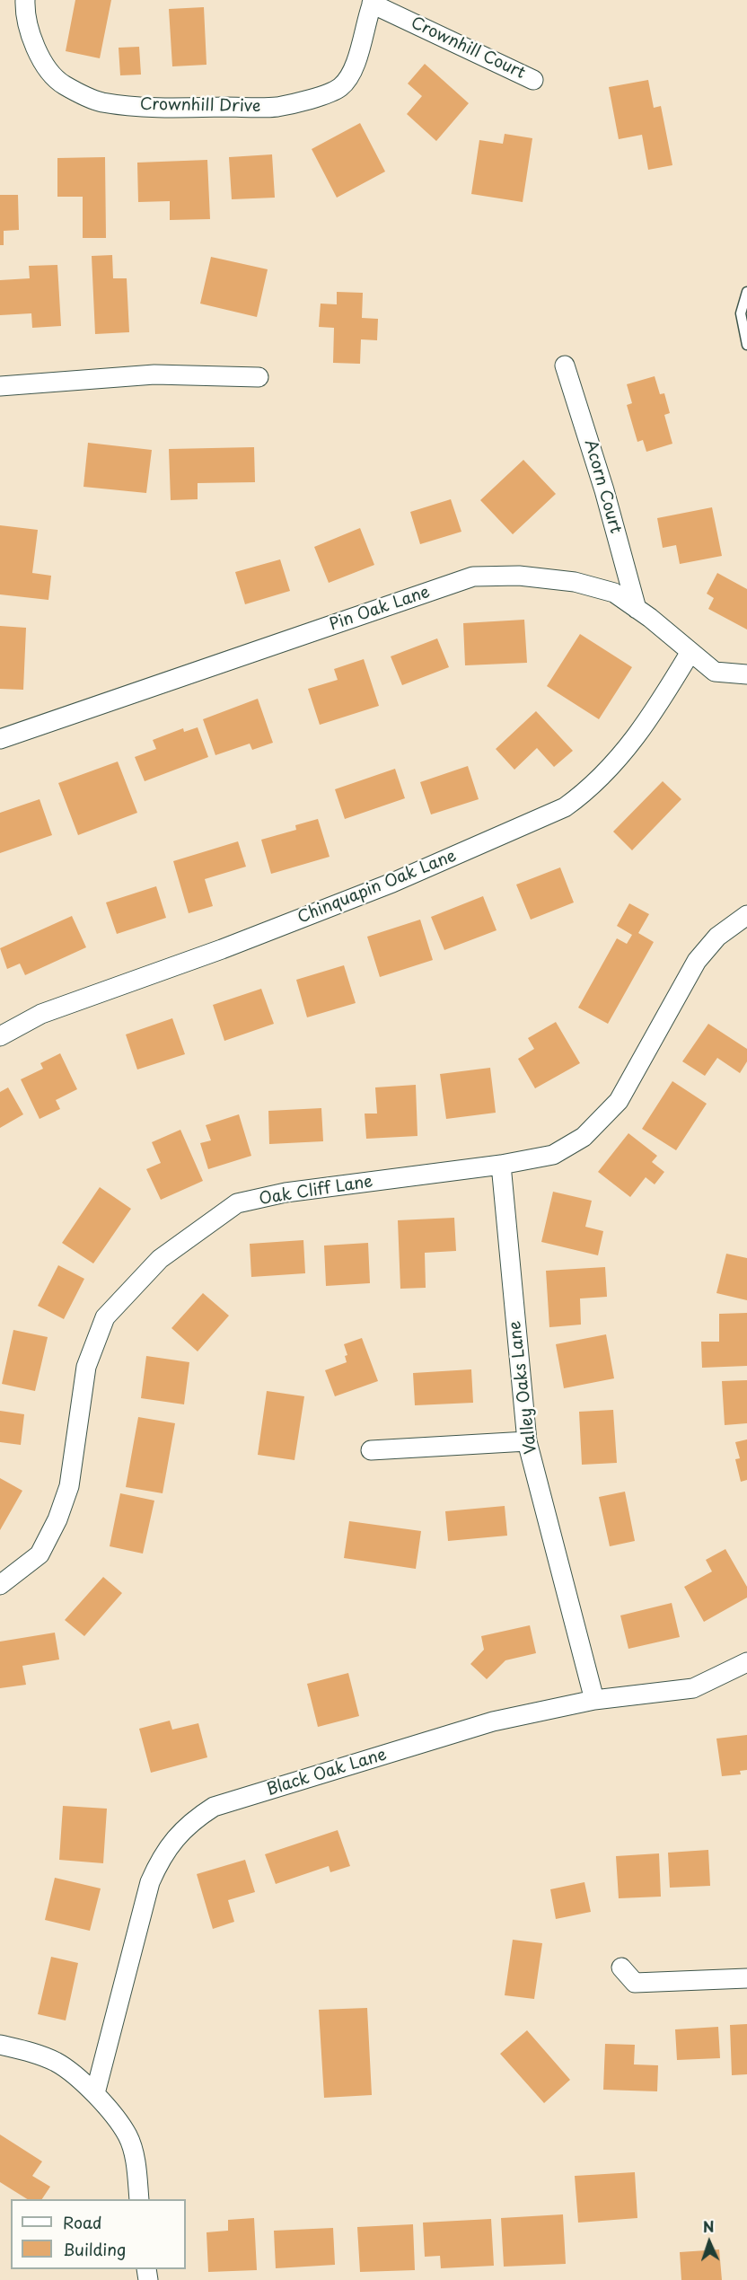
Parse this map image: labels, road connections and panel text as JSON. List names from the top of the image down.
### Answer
{
  "streets": {
    "street": [
      "Crownhill Court",
      "Crownhill Drive",
      "Acorn Court",
      "Pin Oak Lane",
      "Chinquapin Oak Lane",
      "Oak Cliff Lane",
      "Valley Oaks Lane",
      "Black Oak Lane"
    ]
  },
  "crossings": [
    ["Crownhill Court", "Crownhill Drive"],
    ["Acorn Court", "Pin Oak Lane"],
    ["Pin Oak Lane", "Chinquapin Oak Lane"],
    ["Oak Cliff Lane", "Valley Oaks Lane"],
    ["Valley Oaks Lane", "Black Oak Lane"]
  ],
  "legend": ["Road", "Building"],
  "north": "top"
}
